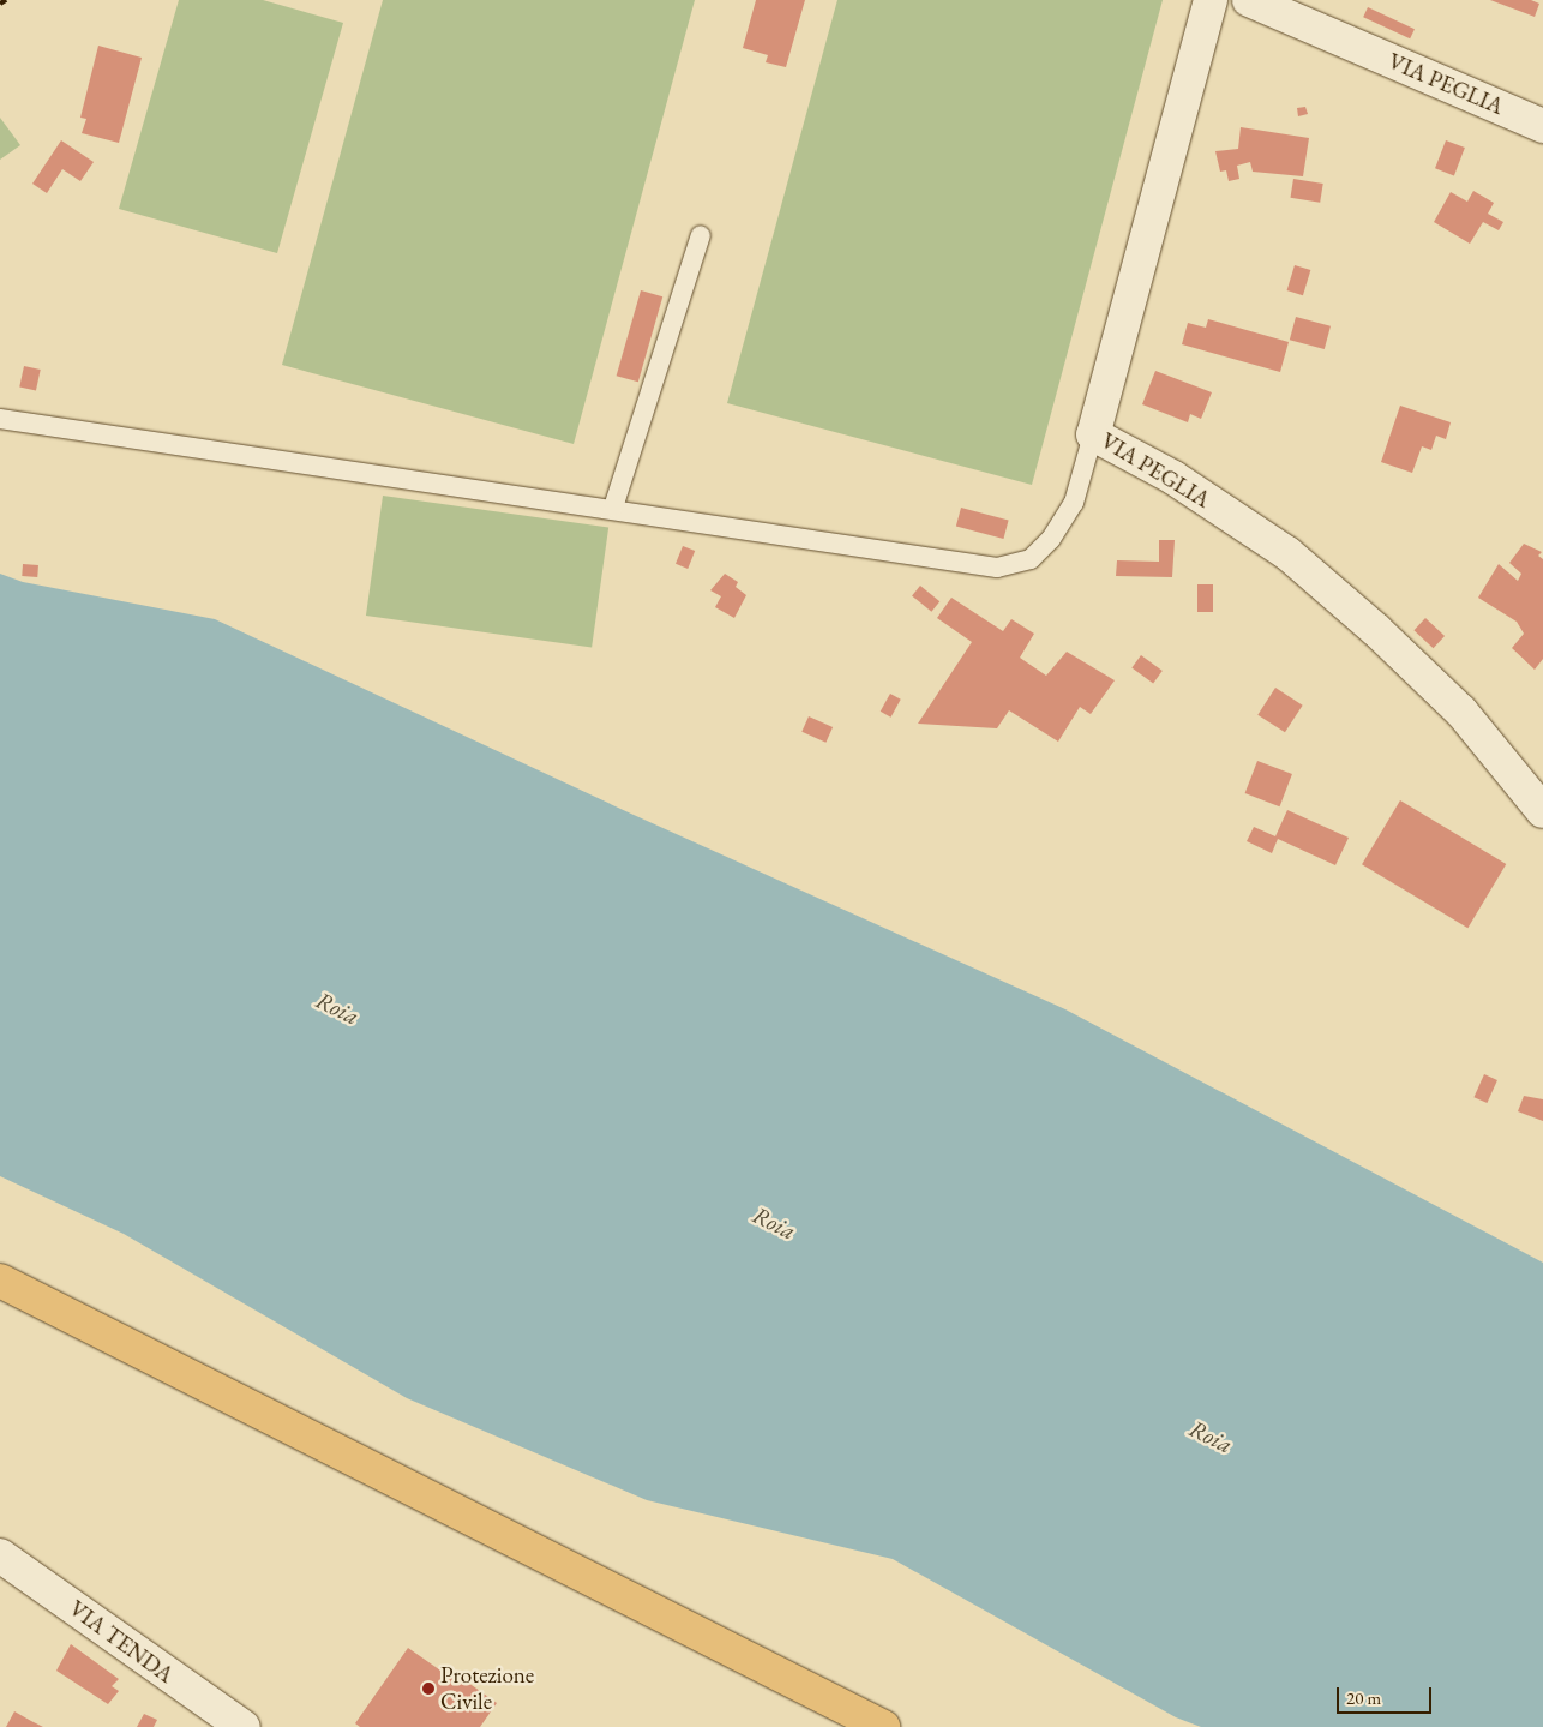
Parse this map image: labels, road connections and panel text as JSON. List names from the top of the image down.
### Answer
{
  "streets": {
    "street": ["VIA PEGLIA", "VIA TENDA"]
  },
  "water": ["Roia"],
  "places": ["Protezione Civile"],
  "scale_bar": "20 m"
}
